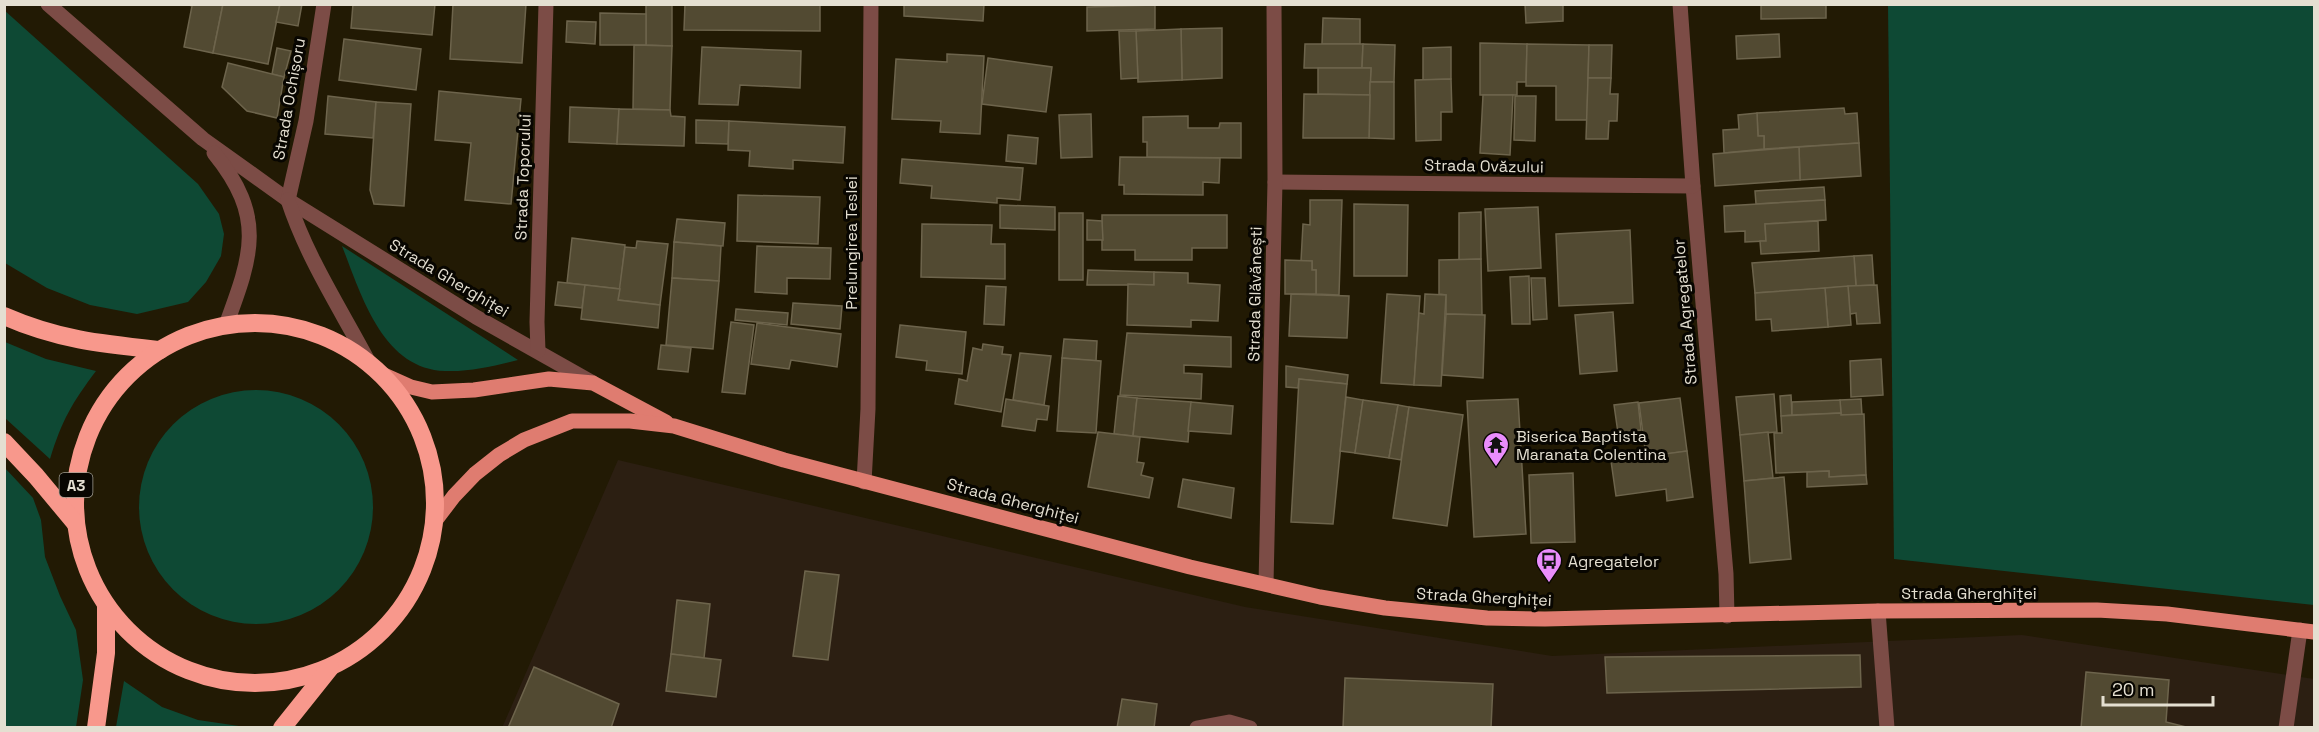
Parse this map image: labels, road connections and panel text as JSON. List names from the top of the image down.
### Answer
{
  "streets": {
    "highway": ["A3"],
    "main road": ["Strada Gherghiței"],
    "street": [
      "Strada Ochișoru",
      "Strada Ovăzului",
      "Strada Toporului",
      "Prelungirea Teslei",
      "Strada Glăvănești",
      "Strada Agregatelor"
    ]
  },
  "crossings": [
    ["Strada Ochișoru", "Strada Gherghiței"],
    ["Strada Ovăzului", "Strada Glăvănești"],
    ["Strada Ovăzului", "Strada Agregatelor"],
    ["Strada Toporului", "Strada Gherghiței"],
    ["Prelungirea Teslei", "Strada Gherghiței"],
    ["Strada Gherghiței", "Strada Glăvănești"],
    ["Strada Gherghiței", "Strada Agregatelor"],
    ["Strada Gherghiței", "A3"]
  ],
  "places": {
    "temple": ["Biserica Baptista Maranata Colentina"],
    "bus stop": ["Agregatelor"]
  },
  "scale_bar": "20 m"
}
